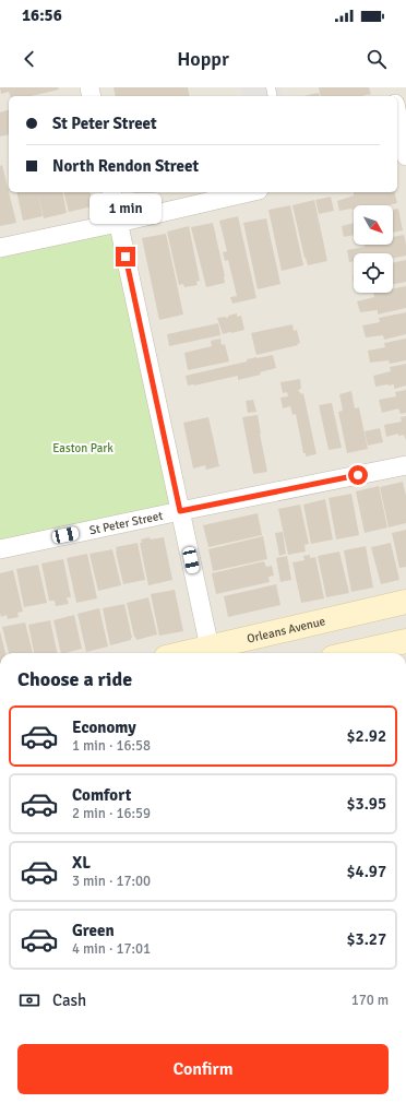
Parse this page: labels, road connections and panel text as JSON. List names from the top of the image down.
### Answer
{
  "streets": {
    "street": ["St Peter Street", "Orleans Avenue"]
  },
  "parks": ["Easton Park"],
  "north": "bottom right",
  "page": {
    "status": "16:56",
    "header": "Hoppr",
    "banner": ["St Peter Street", "North Rendon Street"],
    "bubble": "1 min",
    "heading": "Choose a ride",
    "list": [
      {
        "name": "Economy",
        "note": "1 min · 16:58",
        "value": "$2.92"
      },
      {
        "name": "Comfort",
        "note": "2 min · 16:59",
        "value": "$3.95"
      },
      {
        "name": "XL",
        "note": "3 min · 17:00",
        "value": "$4.97"
      },
      {
        "name": "Green",
        "note": "4 min · 17:01",
        "value": "$3.27"
      }
    ],
    "pay": ["Cash", "170 m"],
    "buttons": "Confirm"
  }
}
